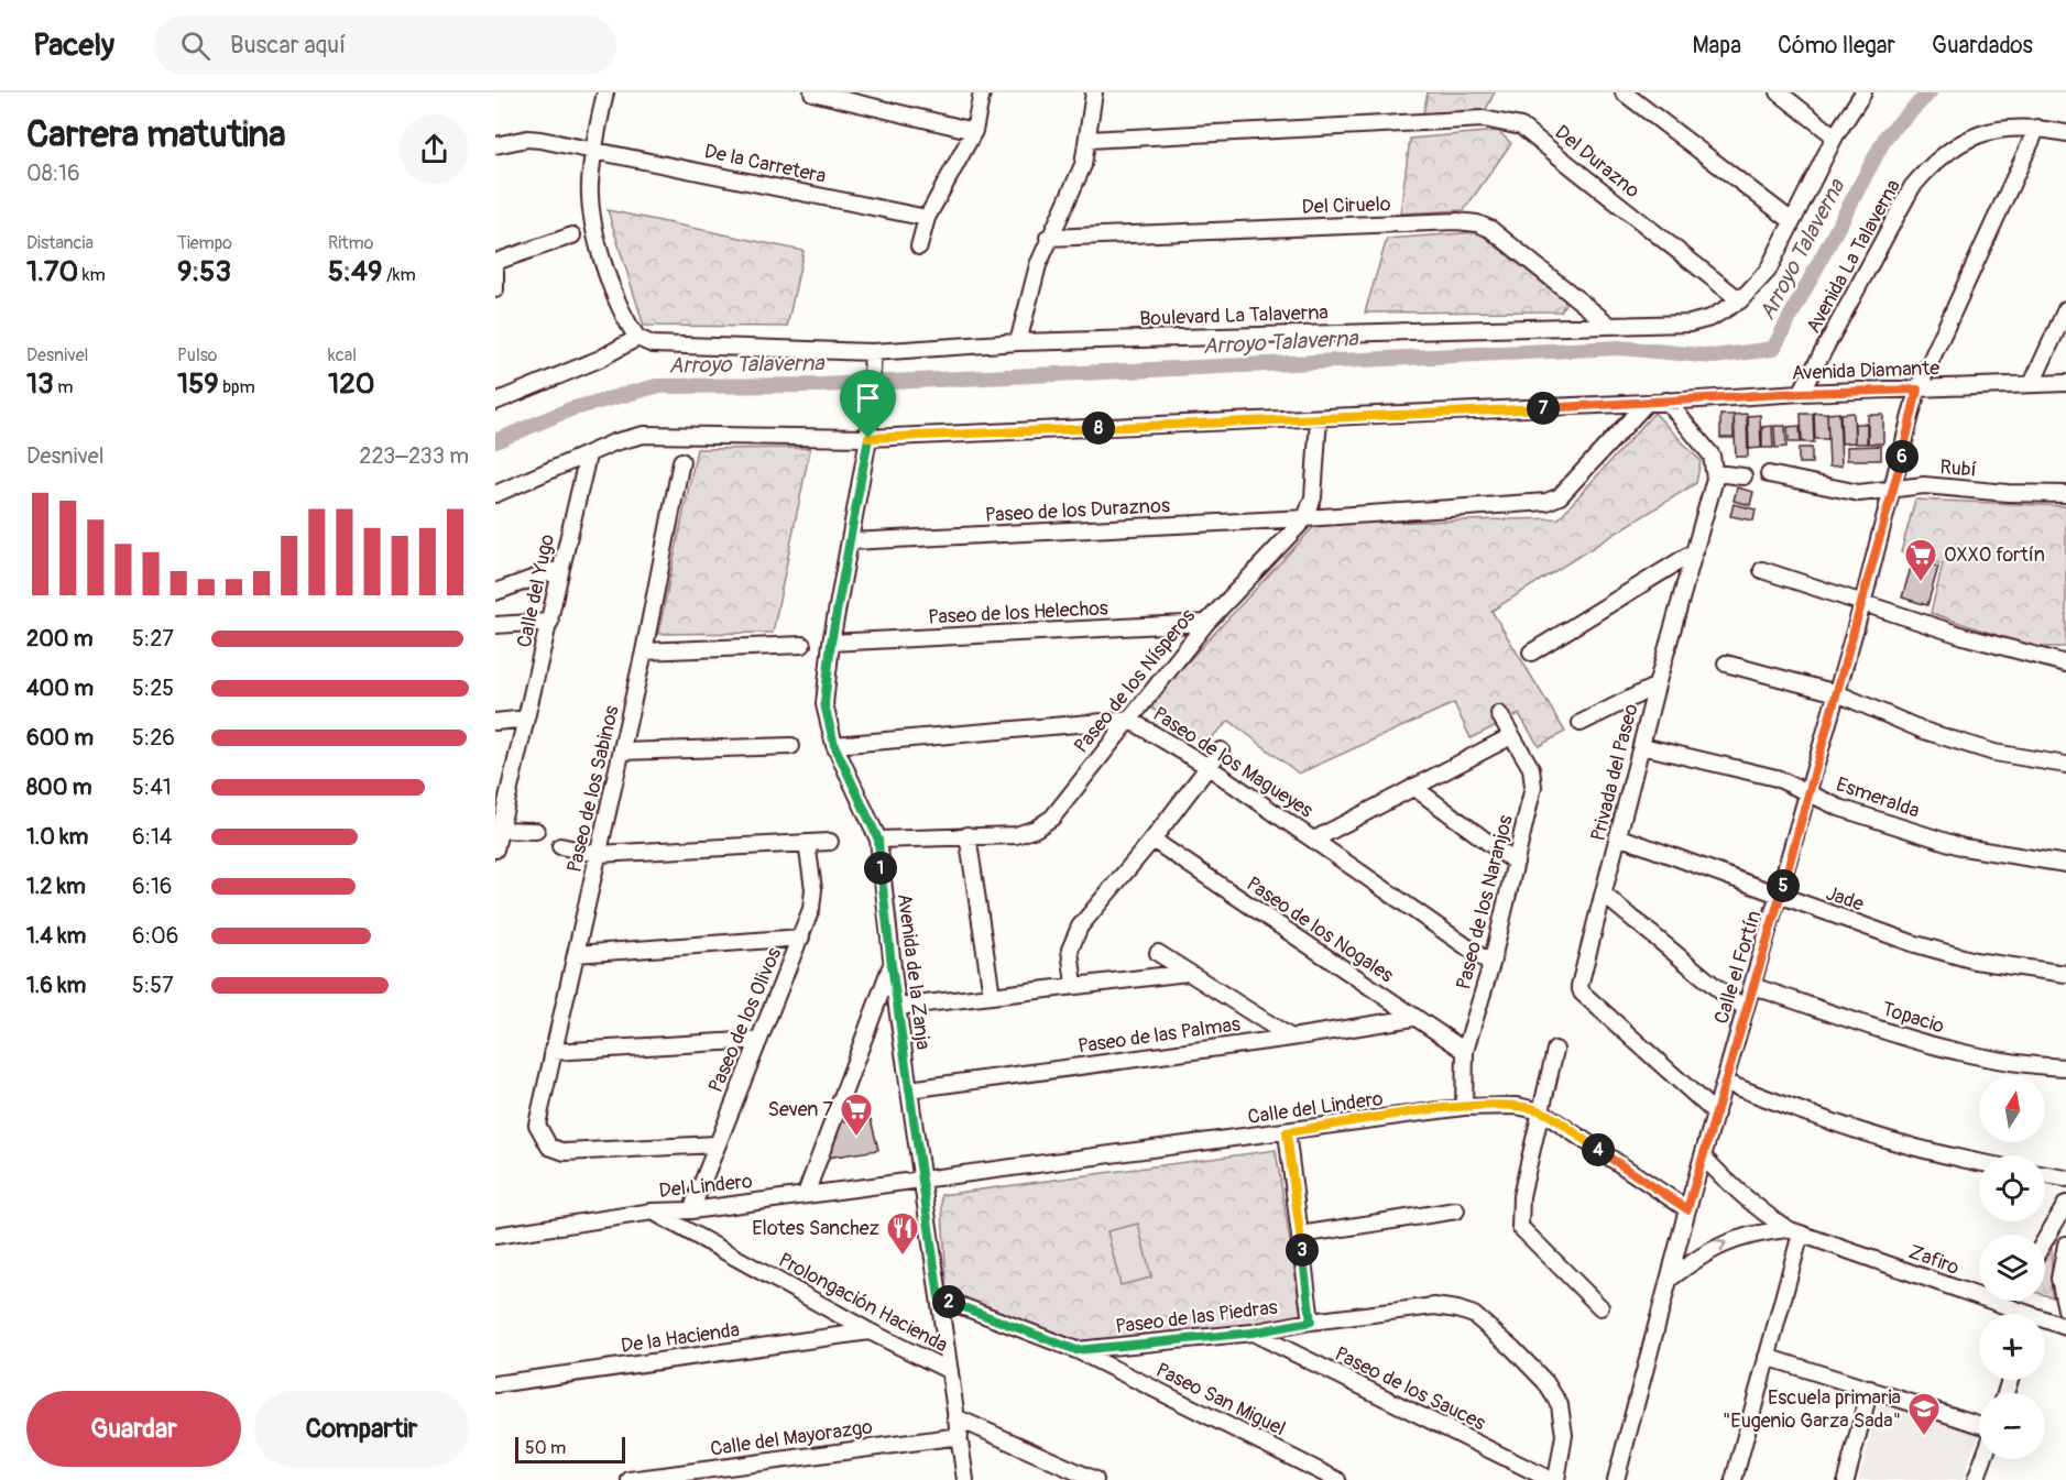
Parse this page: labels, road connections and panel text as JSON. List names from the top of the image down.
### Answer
{
  "streets": {
    "street": [
      "Del Durazno",
      "De la Carretera",
      "Del Ciruelo",
      "Avenida La Talaverna",
      "Boulevard La Talaverna",
      "Avenida Diamante",
      "Rubí",
      "Paseo de los Duraznos",
      "Calle del Yugo",
      "Paseo de los Helechos",
      "Paseo de los Nísperos",
      "Paseo de los Magueyes",
      "Privada del Paseo",
      "Paseo de los Sabinos",
      "Esmeralda",
      "Jade",
      "Paseo de los Naranjos",
      "Paseo de los Nogales",
      "Calle el Fortín",
      "Avenida de la Zanja",
      "Topacio",
      "Paseo de los Olivos",
      "Paseo de las Palmas",
      "Calle del Lindero",
      "Del Lindero",
      "Zafiro",
      "Prolongación Hacienda",
      "Paseo de las Piedras",
      "De la Hacienda",
      "Paseo de los Sauces",
      "Paseo San Miguel",
      "Calle del Mayorazgo"
    ]
  },
  "crossings": [
    ["Del Durazno", "Boulevard La Talaverna"],
    ["Del Ciruelo", "Boulevard La Talaverna"],
    ["Avenida La Talaverna", "Avenida Diamante"],
    ["Avenida La Talaverna", "Calle el Fortín"],
    ["Boulevard La Talaverna", "Avenida de la Zanja"],
    ["Avenida Diamante", "Calle el Fortín"],
    ["Rubí", "Calle el Fortín"],
    ["Paseo de los Duraznos", "Paseo de los Nísperos"],
    ["Paseo de los Duraznos", "Avenida de la Zanja"],
    ["Paseo de los Helechos", "Paseo de los Nísperos"],
    ["Paseo de los Helechos", "Avenida de la Zanja"],
    ["Paseo de los Nísperos", "Paseo de los Magueyes"],
    ["Paseo de los Nísperos", "Avenida de la Zanja"],
    ["Paseo de los Magueyes", "Paseo de los Naranjos"],
    ["Paseo de los Magueyes", "Avenida de la Zanja"],
    ["Privada del Paseo", "Esmeralda"],
    ["Privada del Paseo", "Jade"],
    ["Privada del Paseo", "Calle el Fortín"],
    ["Paseo de los Sabinos", "Paseo de los Olivos"],
    ["Esmeralda", "Calle el Fortín"],
    ["Jade", "Calle el Fortín"],
    ["Paseo de los Naranjos", "Paseo de los Nogales"],
    ["Paseo de los Naranjos", "Calle del Lindero"],
    ["Paseo de los Nogales", "Paseo de las Palmas"],
    ["Calle el Fortín", "Topacio"],
    ["Calle el Fortín", "Calle del Lindero"],
    ["Calle el Fortín", "Zafiro"],
    ["Avenida de la Zanja", "Paseo de las Palmas"],
    ["Avenida de la Zanja", "Calle del Lindero"],
    ["Avenida de la Zanja", "Del Lindero"],
    ["Avenida de la Zanja", "Prolongación Hacienda"],
    ["Avenida de la Zanja", "Paseo San Miguel"],
    ["Avenida de la Zanja", "Calle del Mayorazgo"],
    ["Paseo de los Olivos", "Del Lindero"],
    ["Calle del Lindero", "Del Lindero"],
    ["Del Lindero", "Prolongación Hacienda"],
    ["Prolongación Hacienda", "De la Hacienda"],
    ["Paseo de las Piedras", "Paseo de los Sauces"],
    ["Paseo de las Piedras", "Paseo San Miguel"]
  ],
  "water": ["Arroyo Talaverna"],
  "places": {
    "supermarket": ["OXXO fortín", "Seven 7"],
    "restaurant": ["Elotes Sanchez"],
    "school or university": ["Escuela primaria \"Eugenio Garza Sada\""]
  },
  "scale_bar": "50 m",
  "north": "top",
  "page": {
    "header": "Pacely",
    "search": "Buscar aquí",
    "nav": ["Mapa", "Cómo llegar", "Guardados"],
    "heading": ["Carrera matutina", "08:16"],
    "stats": [
      ["Distancia", "1.70 km"],
      ["Tiempo", "9:53"],
      ["Ritmo", "5:49 /km"],
      ["Desnivel", "13 m"],
      ["Pulso", "159 bpm"],
      ["kcal", "120"]
    ],
    "pins": [
      "7",
      "8",
      "6",
      "1",
      "5",
      "4",
      "3",
      "2"
    ],
    "chart": ["Desnivel", "223–233 m"],
    "list": [
      {
        "name": "200 m",
        "note": "5:27"
      },
      {
        "name": "400 m",
        "note": "5:25"
      },
      {
        "name": "600 m",
        "note": "5:26"
      },
      {
        "name": "800 m",
        "note": "5:41"
      },
      {
        "name": "1.0 km",
        "note": "6:14"
      },
      {
        "name": "1.2 km",
        "note": "6:16"
      },
      {
        "name": "1.4 km",
        "note": "6:06"
      },
      {
        "name": "1.6 km",
        "note": "5:57"
      }
    ],
    "map_buttons": ["+", "−"],
    "buttons": ["Guardar", "Compartir"],
    "scale": "50 m"
  }
}
